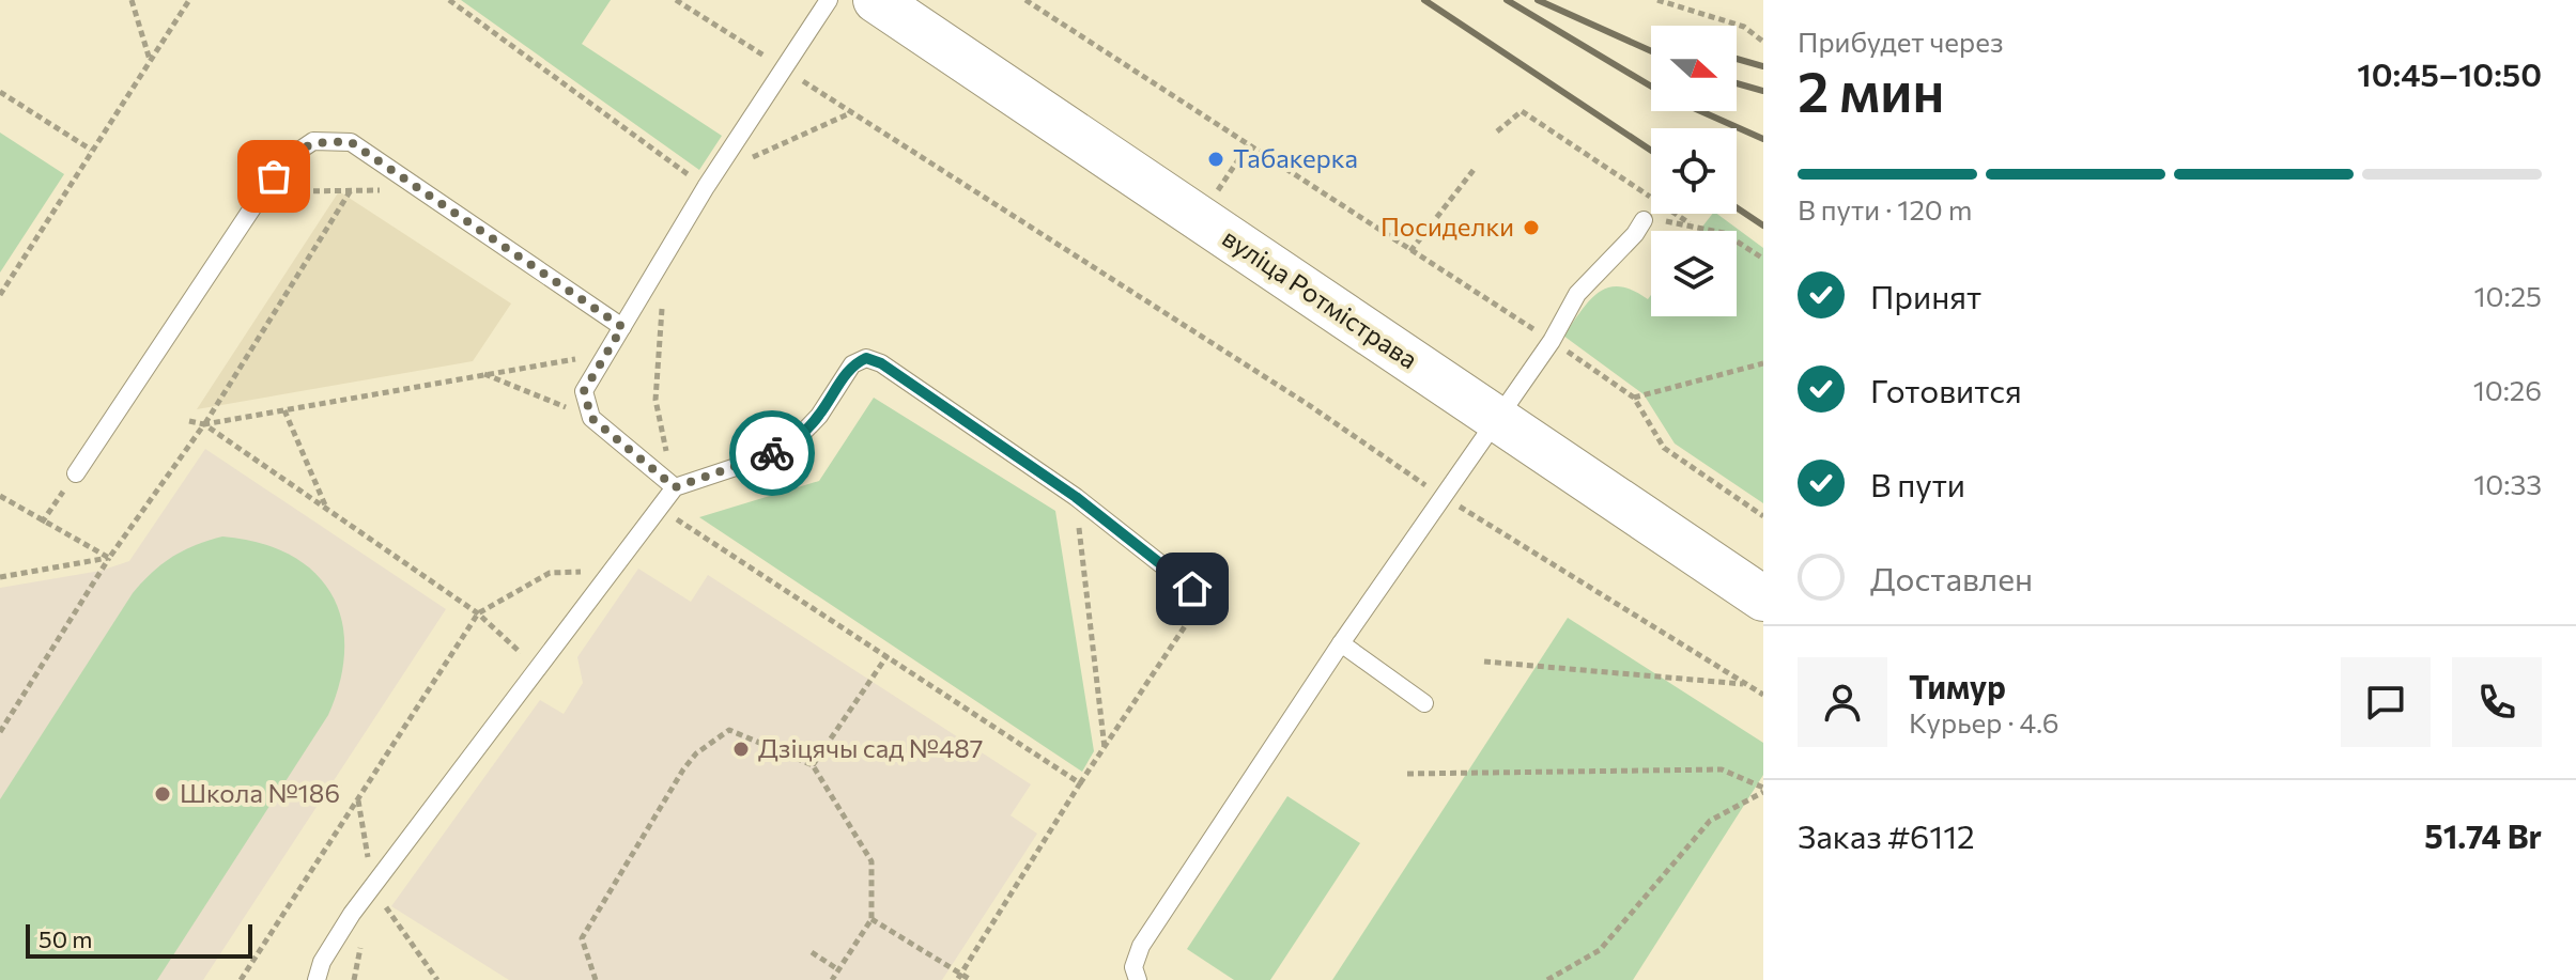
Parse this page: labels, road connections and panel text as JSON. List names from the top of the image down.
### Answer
{
  "streets": {
    "street": ["вуліца Ротмістрава"]
  },
  "places": [
    "Табакерка",
    "Посиделки",
    "Дзіцячы сад №487",
    "Школа №186"
  ],
  "scale_bar": "50 m",
  "north": "right",
  "page": {
    "heading": ["2 мин", "Прибудет через", "10:45–10:50"],
    "panel": [
      "Тимур",
      "Курьер · 4.6",
      "Заказ #6112",
      "51.74 Br"
    ],
    "bar": "В пути · 120 m",
    "list": [
      ["Принят", "10:25"],
      ["Готовится", "10:26"],
      ["В пути", "10:33"],
      "Доставлен"
    ],
    "scale": "50 m"
  }
}
